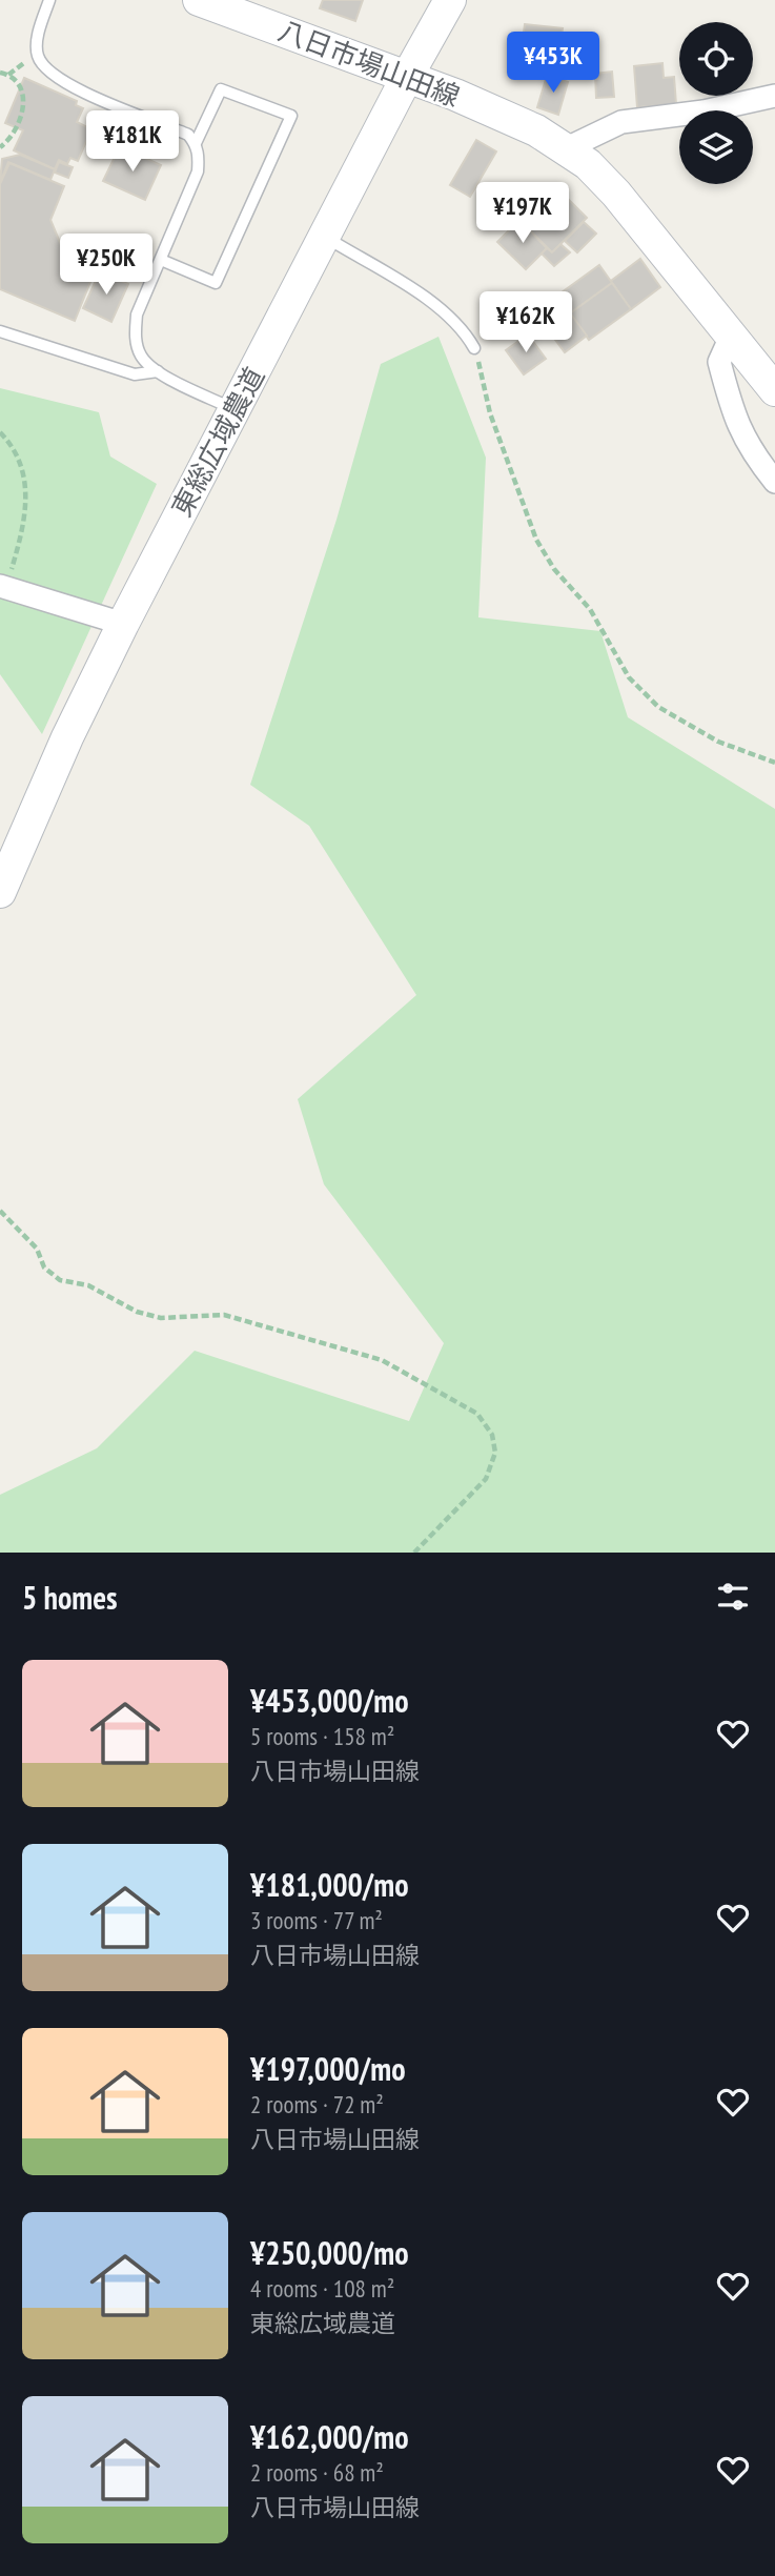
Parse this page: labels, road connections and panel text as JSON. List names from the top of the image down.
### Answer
{
  "streets": {
    "street": ["八日市場山田線", "東総広域農道"]
  },
  "crossings": [
    ["八日市場山田線", "東総広域農道"]
  ],
  "page": {
    "price": [
      "¥453K",
      "¥181K",
      "¥197K",
      "¥250K",
      "¥162K"
    ],
    "heading": "5 homes",
    "list": [
      {
        "name": "¥453,000/mo",
        "note": "5 rooms · 158 m² · 八日市場山田線"
      },
      {
        "name": "¥181,000/mo",
        "note": "3 rooms · 77 m² · 八日市場山田線"
      },
      {
        "name": "¥197,000/mo",
        "note": "2 rooms · 72 m² · 八日市場山田線"
      },
      {
        "name": "¥250,000/mo",
        "note": "4 rooms · 108 m² · 東総広域農道"
      },
      {
        "name": "¥162,000/mo",
        "note": "2 rooms · 68 m² · 八日市場山田線"
      }
    ]
  }
}
